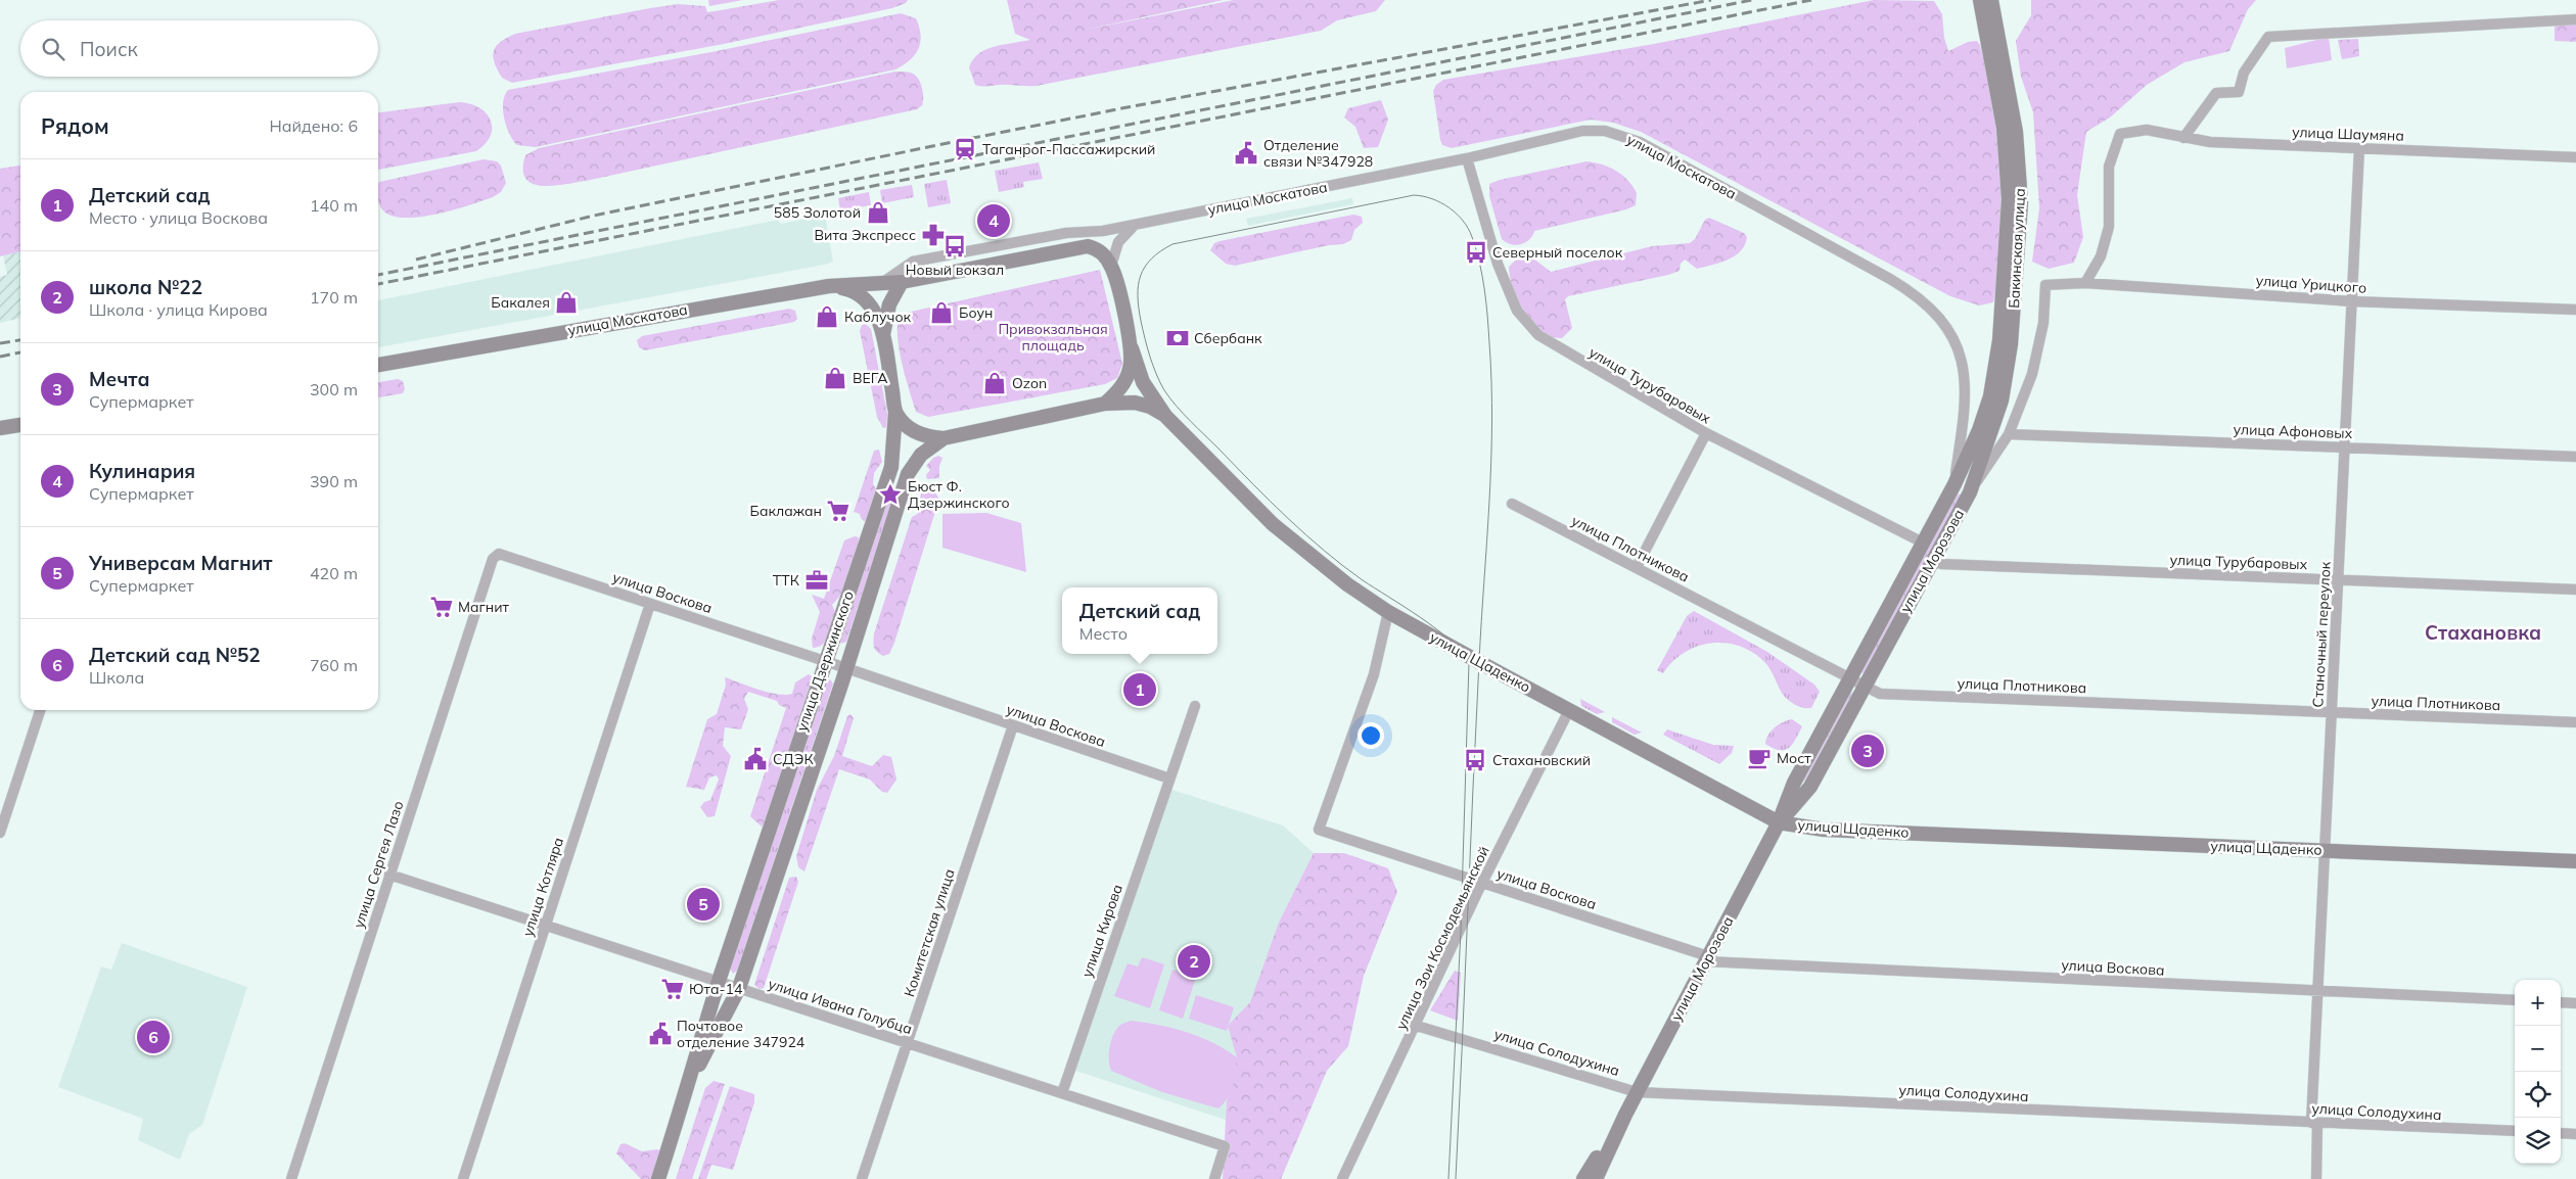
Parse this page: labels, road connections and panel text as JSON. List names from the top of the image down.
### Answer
{
  "streets": {
    "main road": [
      "улица Москатова",
      "Бакинская улица",
      "улица Морозова",
      "улица Дзержинского",
      "улица Щаденко"
    ],
    "street": [
      "улица Шаумяна",
      "улица Урицкого",
      "улица Турубаровых",
      "улица Афоновых",
      "улица Плотникова",
      "улица Воскова",
      "Станочный переулок",
      "улица Сергея Лазо",
      "улица Котляра",
      "улица Кирова",
      "Комитетская улица",
      "улица Зои Космодемьянской",
      "улица Ивана Голубца",
      "улица Солодухина"
    ]
  },
  "crossings": [
    ["улица Шаумяна", "улица Урицкого"],
    ["улица Шаумяна", "Станочный переулок"],
    ["улица Москатова", "Бакинская улица"],
    ["улица Москатова", "улица Турубаровых"],
    ["улица Москатова", "улица Морозова"],
    ["Бакинская улица", "улица Морозова"],
    ["улица Урицкого", "улица Морозова"],
    ["улица Урицкого", "Станочный переулок"],
    ["улица Турубаровых", "улица Морозова"],
    ["улица Турубаровых", "Станочный переулок"],
    ["улица Афоновых", "улица Морозова"],
    ["улица Афоновых", "Станочный переулок"],
    ["улица Плотникова", "улица Морозова"],
    ["улица Плотникова", "Станочный переулок"],
    ["улица Морозова", "улица Воскова"],
    ["улица Морозова", "улица Щаденко"],
    ["улица Морозова", "улица Солодухина"],
    ["улица Воскова", "Станочный переулок"],
    ["улица Воскова", "улица Дзержинского"],
    ["улица Воскова", "улица Щаденко"],
    ["улица Воскова", "улица Сергея Лазо"],
    ["улица Воскова", "улица Котляра"],
    ["улица Воскова", "улица Кирова"],
    ["улица Воскова", "Комитетская улица"],
    ["улица Воскова", "улица Зои Космодемьянской"],
    ["Станочный переулок", "улица Щаденко"],
    ["Станочный переулок", "улица Солодухина"],
    ["улица Дзержинского", "улица Ивана Голубца"],
    ["улица Щаденко", "улица Зои Космодемьянской"],
    ["улица Сергея Лазо", "улица Ивана Голубца"],
    ["улица Котляра", "улица Ивана Голубца"],
    ["улица Кирова", "улица Ивана Голубца"],
    ["Комитетская улица", "улица Ивана Голубца"],
    ["улица Зои Космодемьянской", "улица Солодухина"]
  ],
  "districts": ["Стахановка"],
  "parks": ["Привокзальная площадь"],
  "places": {
    "station": ["Таганрог-Пассажирский"],
    "public building": ["Отделение связи №347928", "СДЭК", "Почтовое отделение 347924"],
    "shop": [
      "585 Золотой",
      "Бакалея",
      "Боун",
      "Каблучок",
      "ВЕГА",
      "Ozon"
    ],
    "pharmacy": ["Вита Экспресс"],
    "bus stop": ["Новый вокзал", "Северный поселок", "Стахановский"],
    "bank": ["Сбербанк"],
    "place": ["Бюст Ф. Дзержинского"],
    "supermarket": ["Баклажан", "Магнит", "Юта-14"],
    "office": ["ТТК"],
    "cafe": ["Мост"]
  },
  "page": {
    "search": "Поиск",
    "heading": ["Рядом", "Найдено: 6"],
    "list": [
      {
        "mark": "1",
        "name": "Детский сад",
        "note": "Место · улица Воскова",
        "value": "140 m"
      },
      {
        "mark": "2",
        "name": "школа №22",
        "note": "Школа · улица Кирова",
        "value": "170 m"
      },
      {
        "mark": "3",
        "name": "Мечта",
        "note": "Супермаркет",
        "value": "300 m"
      },
      {
        "mark": "4",
        "name": "Кулинария",
        "note": "Супермаркет",
        "value": "390 m"
      },
      {
        "mark": "5",
        "name": "Универсам Магнит",
        "note": "Супермаркет",
        "value": "420 m"
      },
      {
        "mark": "6",
        "name": "Детский сад №52",
        "note": "Школа",
        "value": "760 m"
      }
    ],
    "pins": [
      "4",
      "1",
      "3",
      "5",
      "2",
      "6"
    ],
    "popup": ["Детский сад", "Место"],
    "map_buttons": ["+", "−"]
  }
}
